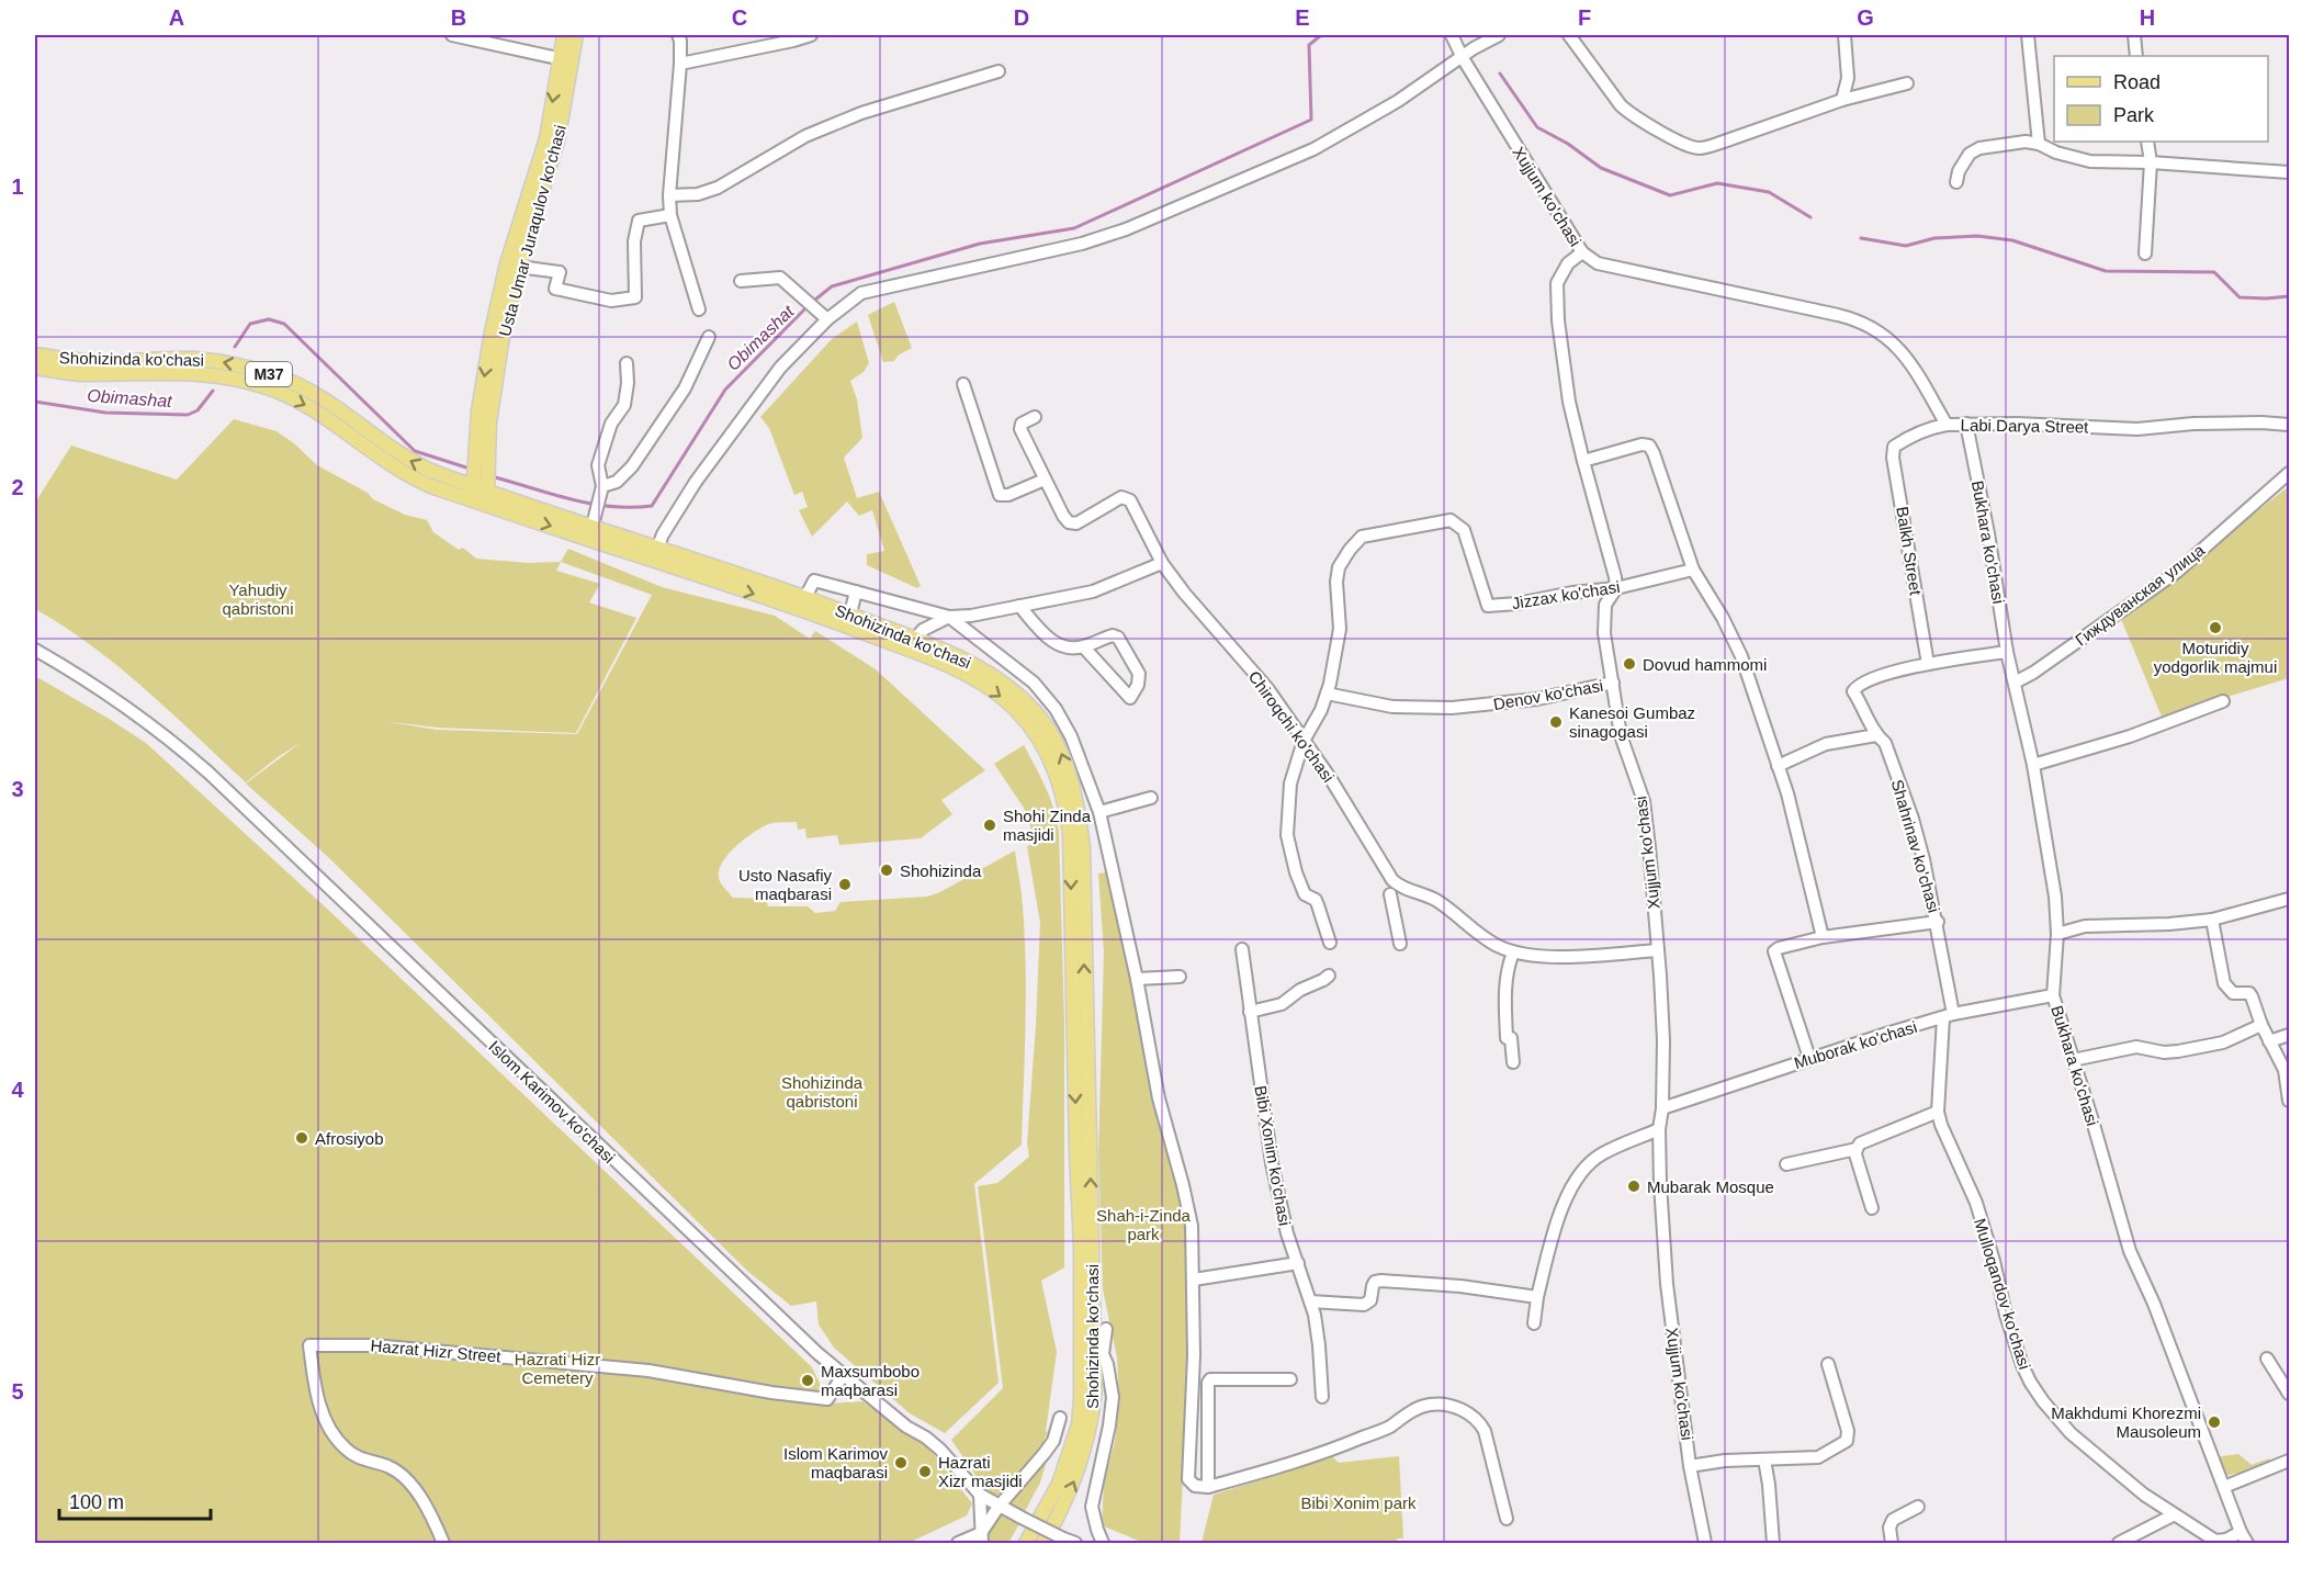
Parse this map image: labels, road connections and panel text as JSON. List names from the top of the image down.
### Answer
{
  "streets": {
    "main road": ["Usta Umar Juraqulov ko'chasi", "Shohizinda ko'chasi", "M37"],
    "street": [
      "Xujjum ko'chasi",
      "Labi Darya Street",
      "Bukhara ko'chasi",
      "Balkh Street",
      "Jizzax ko'chasi",
      "Гиждуванская улица",
      "Denov ko'chasi",
      "Chiroqchi ko'chasi",
      "Shahrinav ko'chasi",
      "Muborak ko'chasi",
      "Islom Karimov ko'chasi",
      "Bibi Xonim ko'chasi",
      "Mulloqandov ko'chasi",
      "Hazrat Hizr Street"
    ]
  },
  "crossings": [
    ["Xujjum ko'chasi", "Labi Darya Street"],
    ["Xujjum ko'chasi", "Jizzax ko'chasi"],
    ["Xujjum ko'chasi", "Denov ko'chasi"],
    ["Xujjum ko'chasi", "Chiroqchi ko'chasi"],
    ["Xujjum ko'chasi", "Muborak ko'chasi"],
    ["Usta Umar Juraqulov ko'chasi", "Shohizinda ko'chasi"],
    ["Labi Darya Street", "Bukhara ko'chasi"],
    ["Labi Darya Street", "Balkh Street"],
    ["Bukhara ko'chasi", "Гиждуванская улица"],
    ["Bukhara ko'chasi", "Shahrinav ko'chasi"],
    ["Bukhara ko'chasi", "Muborak ko'chasi"],
    ["Bukhara ko'chasi", "Mulloqandov ko'chasi"],
    ["Balkh Street", "Shahrinav ko'chasi"],
    ["Jizzax ko'chasi", "Denov ko'chasi"],
    ["Jizzax ko'chasi", "Chiroqchi ko'chasi"],
    ["Shahrinav ko'chasi", "Muborak ko'chasi"],
    ["Shahrinav ko'chasi", "Mulloqandov ko'chasi"],
    ["Muborak ko'chasi", "Mulloqandov ko'chasi"],
    ["Islom Karimov ko'chasi", "Hazrat Hizr Street"]
  ],
  "water": ["Obimashat"],
  "parks": [
    "Yahudiy qabristoni",
    "Shohizinda qabristoni",
    "Shah-i-Zinda park",
    "Hazrati Hizr Cemetery",
    "Bibi Xonim park"
  ],
  "places": [
    "Moturidiy yodgorlik majmui",
    "Dovud hammomi",
    "Kanesoi Gumbaz sinagogasi",
    "Shohi Zinda masjidi",
    "Shohizinda",
    "Usto Nasafiy maqbarasi",
    "Afrosiyob",
    "Mubarak Mosque",
    "Maxsumbobo maqbarasi",
    "Makhdumi Khorezmi Mausoleum",
    "Islom Karimov maqbarasi",
    "Hazrati Xizr masjidi"
  ],
  "legend": ["Road", "Park"],
  "scale_bar": "100 m",
  "grid": {
    "columns": [
      "A",
      "B",
      "C",
      "D",
      "E",
      "F",
      "G",
      "H"
    ],
    "rows": [
      "1",
      "2",
      "3",
      "4",
      "5"
    ]
  }
}
